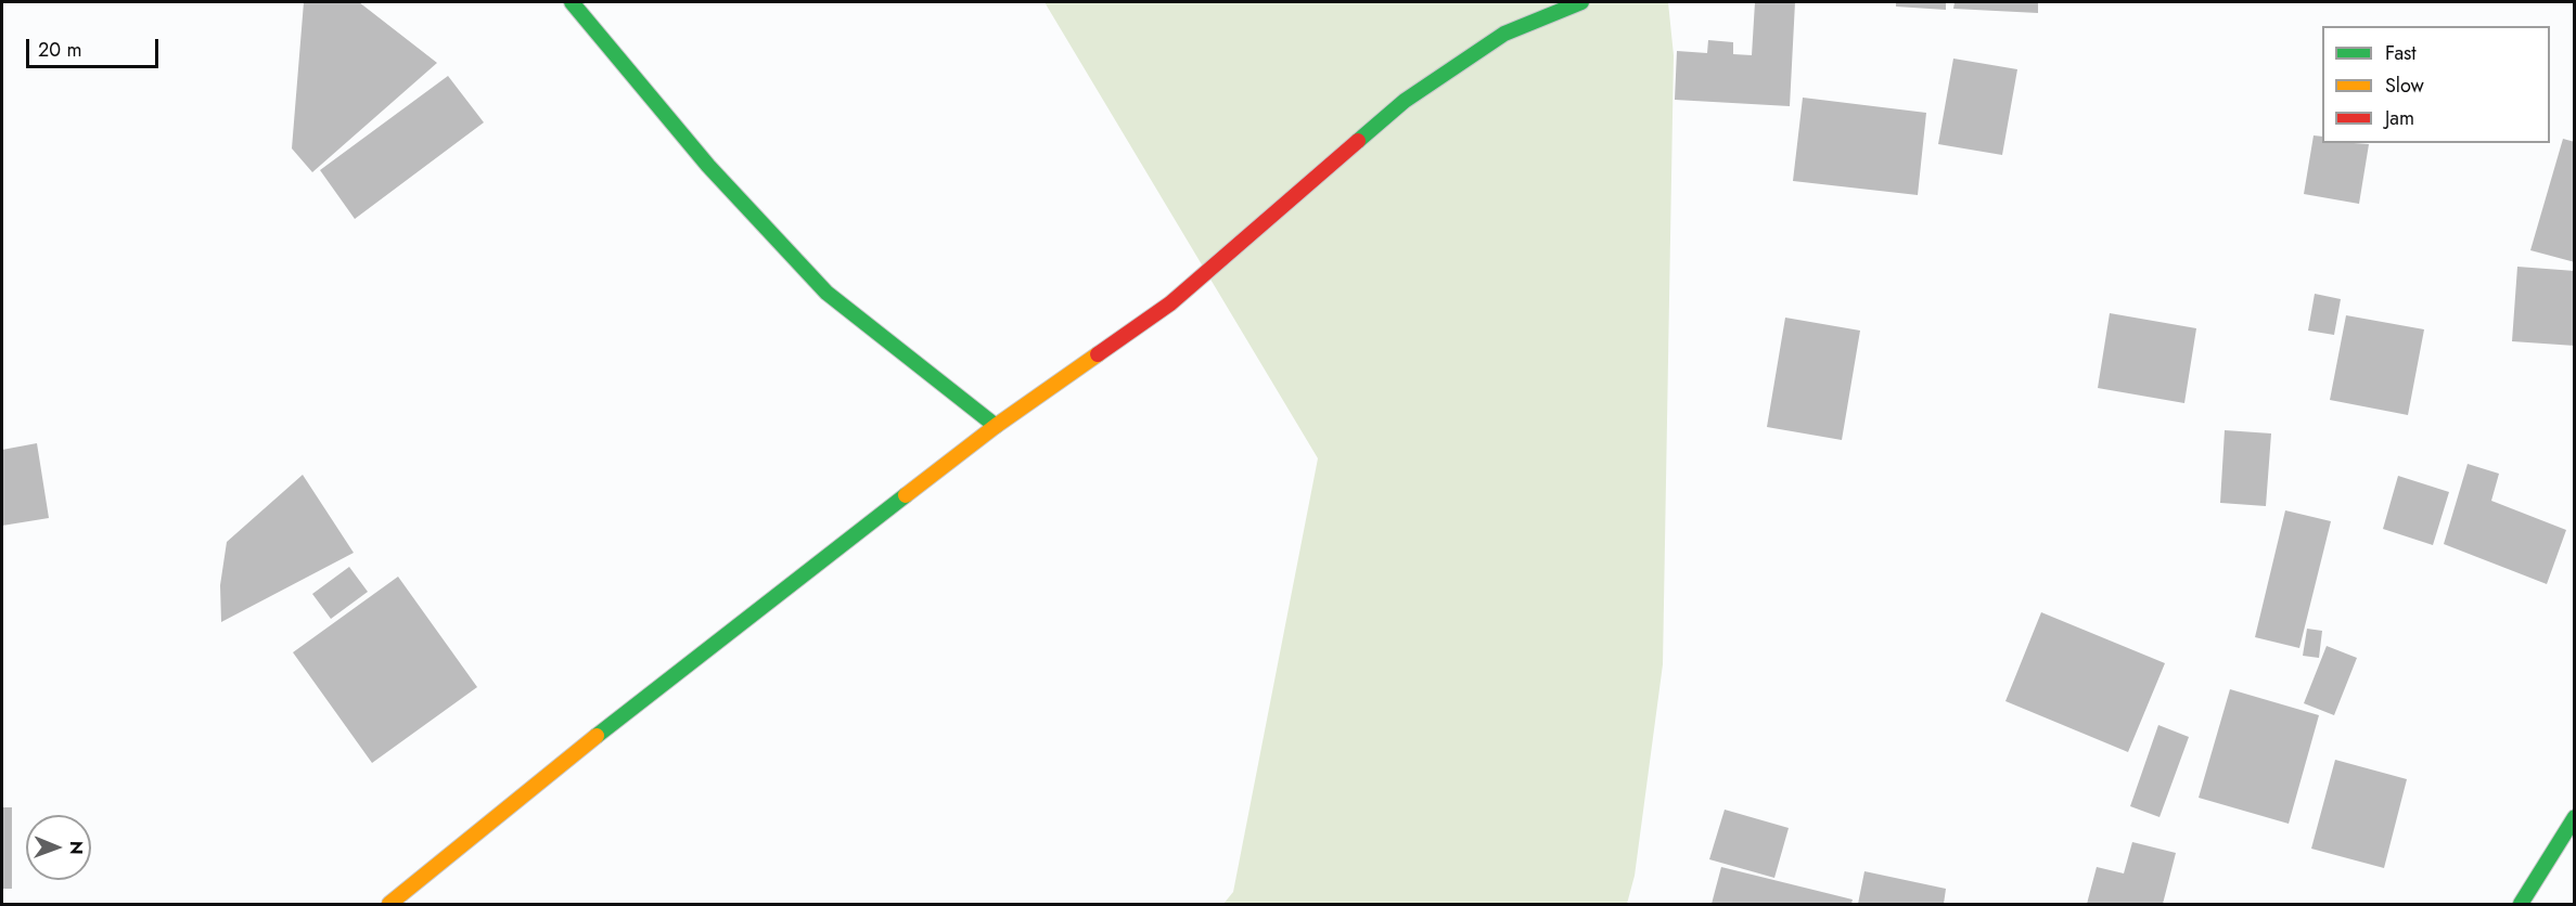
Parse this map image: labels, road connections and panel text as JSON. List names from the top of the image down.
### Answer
{
  "legend": ["Fast", "Slow", "Jam"],
  "scale_bar": "20 m",
  "north": "right"
}
